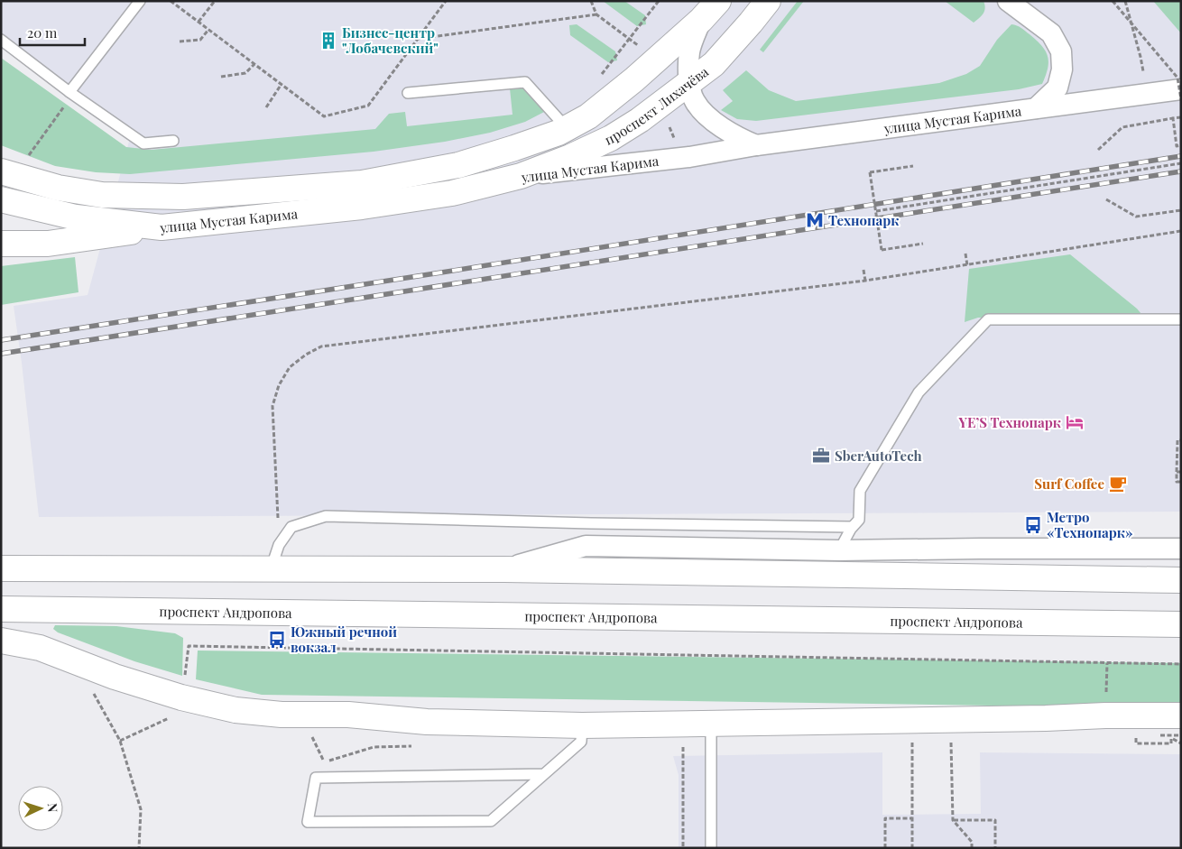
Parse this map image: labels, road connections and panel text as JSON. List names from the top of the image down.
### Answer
{
  "streets": {
    "street": ["проспект Лихачёва", "улица Мустая Карима", "проспект Андропова"]
  },
  "crossings": [
    ["проспект Лихачёва", "улица Мустая Карима"]
  ],
  "places": {
    "building": ["Бизнес-центр \"Лобачевский\""],
    "metro station": ["Технопарк"],
    "hotel": ["YE’S Технопарк"],
    "office": ["SberAutoTech"],
    "cafe": ["Surf Coffee"],
    "bus stop": ["Метро «Технопарк»", "Южный речной вокзал"]
  },
  "scale_bar": "20 m",
  "north": "right"
}
